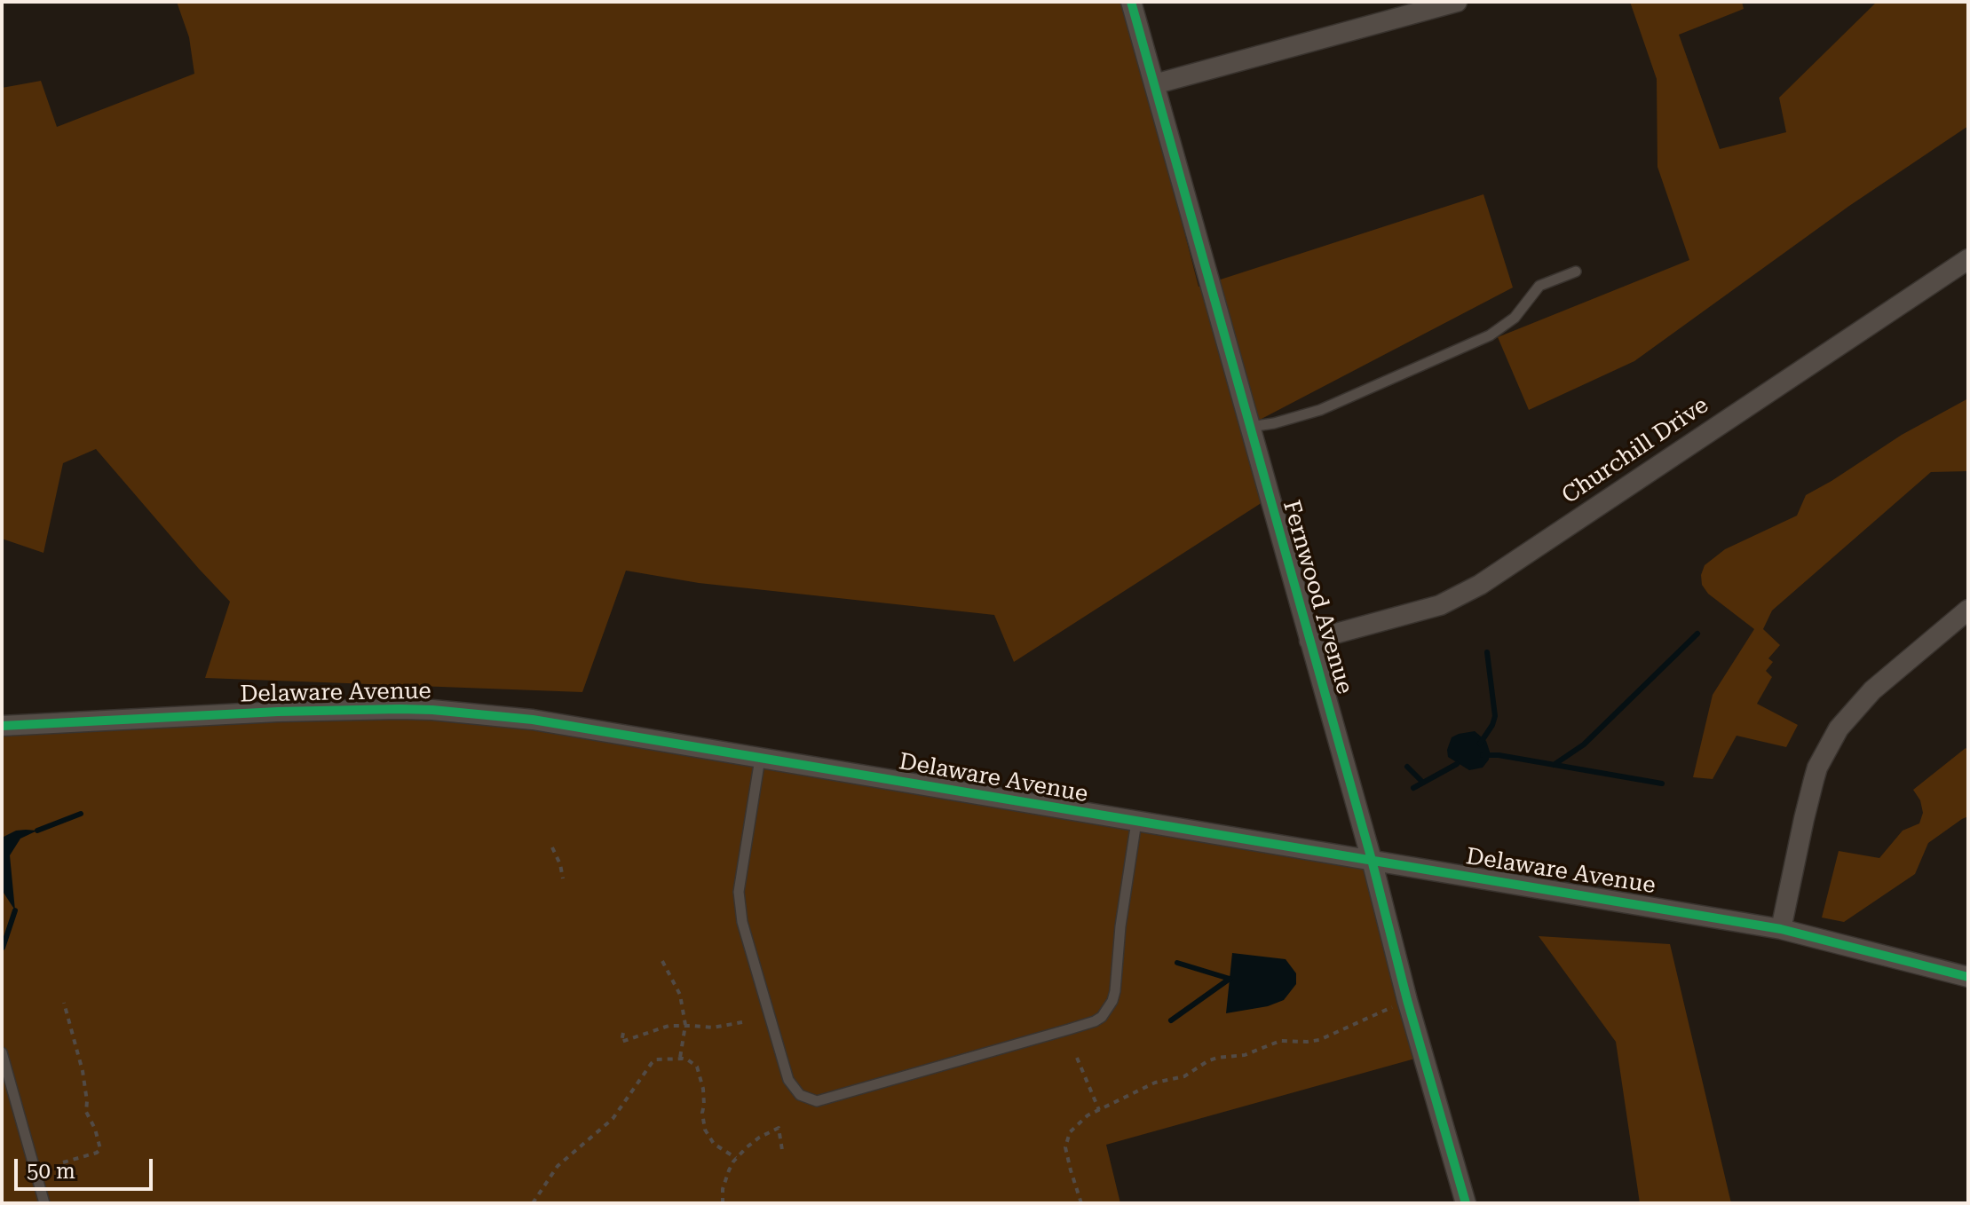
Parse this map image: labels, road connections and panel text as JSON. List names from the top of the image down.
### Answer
{
  "streets": {
    "street": ["Churchill Drive", "Fernwood Avenue", "Delaware Avenue"]
  },
  "crossings": [
    ["Churchill Drive", "Fernwood Avenue"],
    ["Fernwood Avenue", "Delaware Avenue"]
  ],
  "scale_bar": "50 m"
}
